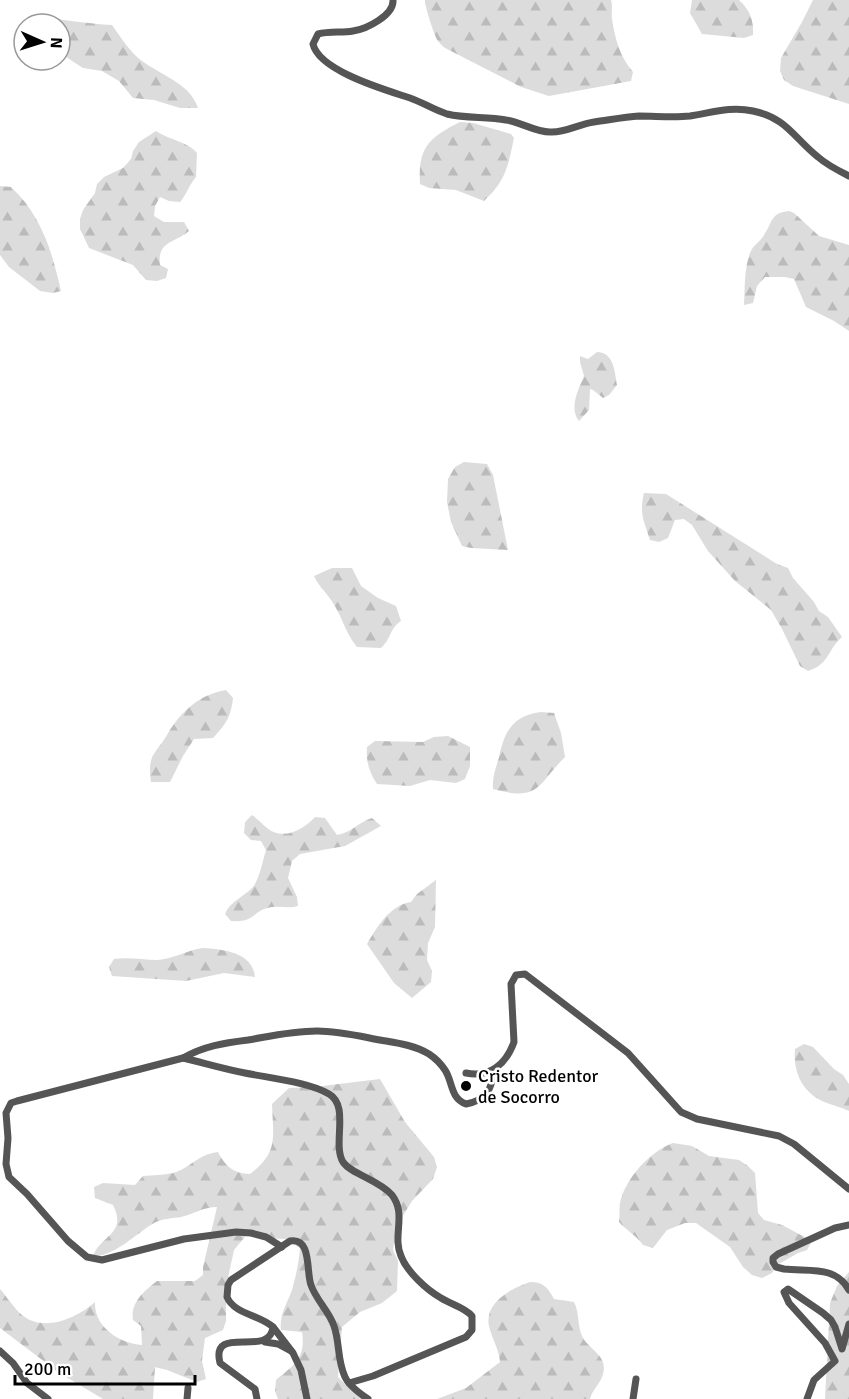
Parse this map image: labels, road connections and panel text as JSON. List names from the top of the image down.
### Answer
{
  "places": ["Cristo Redentor de Socorro"],
  "scale_bar": "200 m",
  "north": "right"
}
